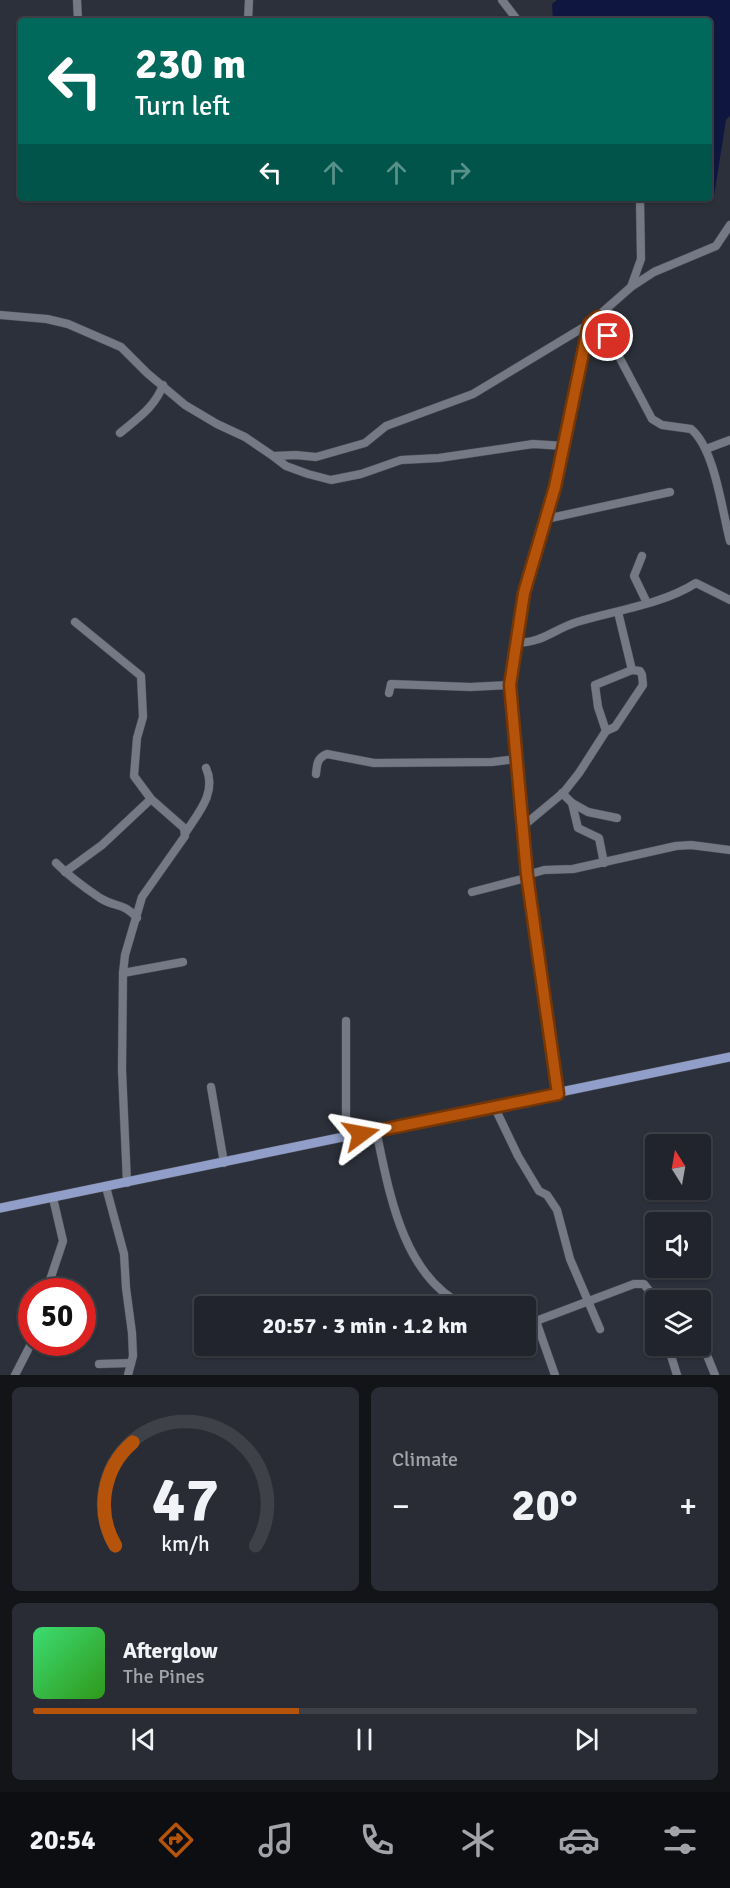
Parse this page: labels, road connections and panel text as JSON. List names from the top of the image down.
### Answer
{
  "north": "top",
  "page": {
    "turn": ["230 m", "Turn left"],
    "limit": "50",
    "trip": "20:57 · 3 min · 1.2 km",
    "tile": "Climate",
    "heat": ["−", "20°", "+"],
    "song": ["Afterglow", "The Pines"],
    "tabs": "20:54",
    "gauge": ["47", "km/h"]
  }
}
